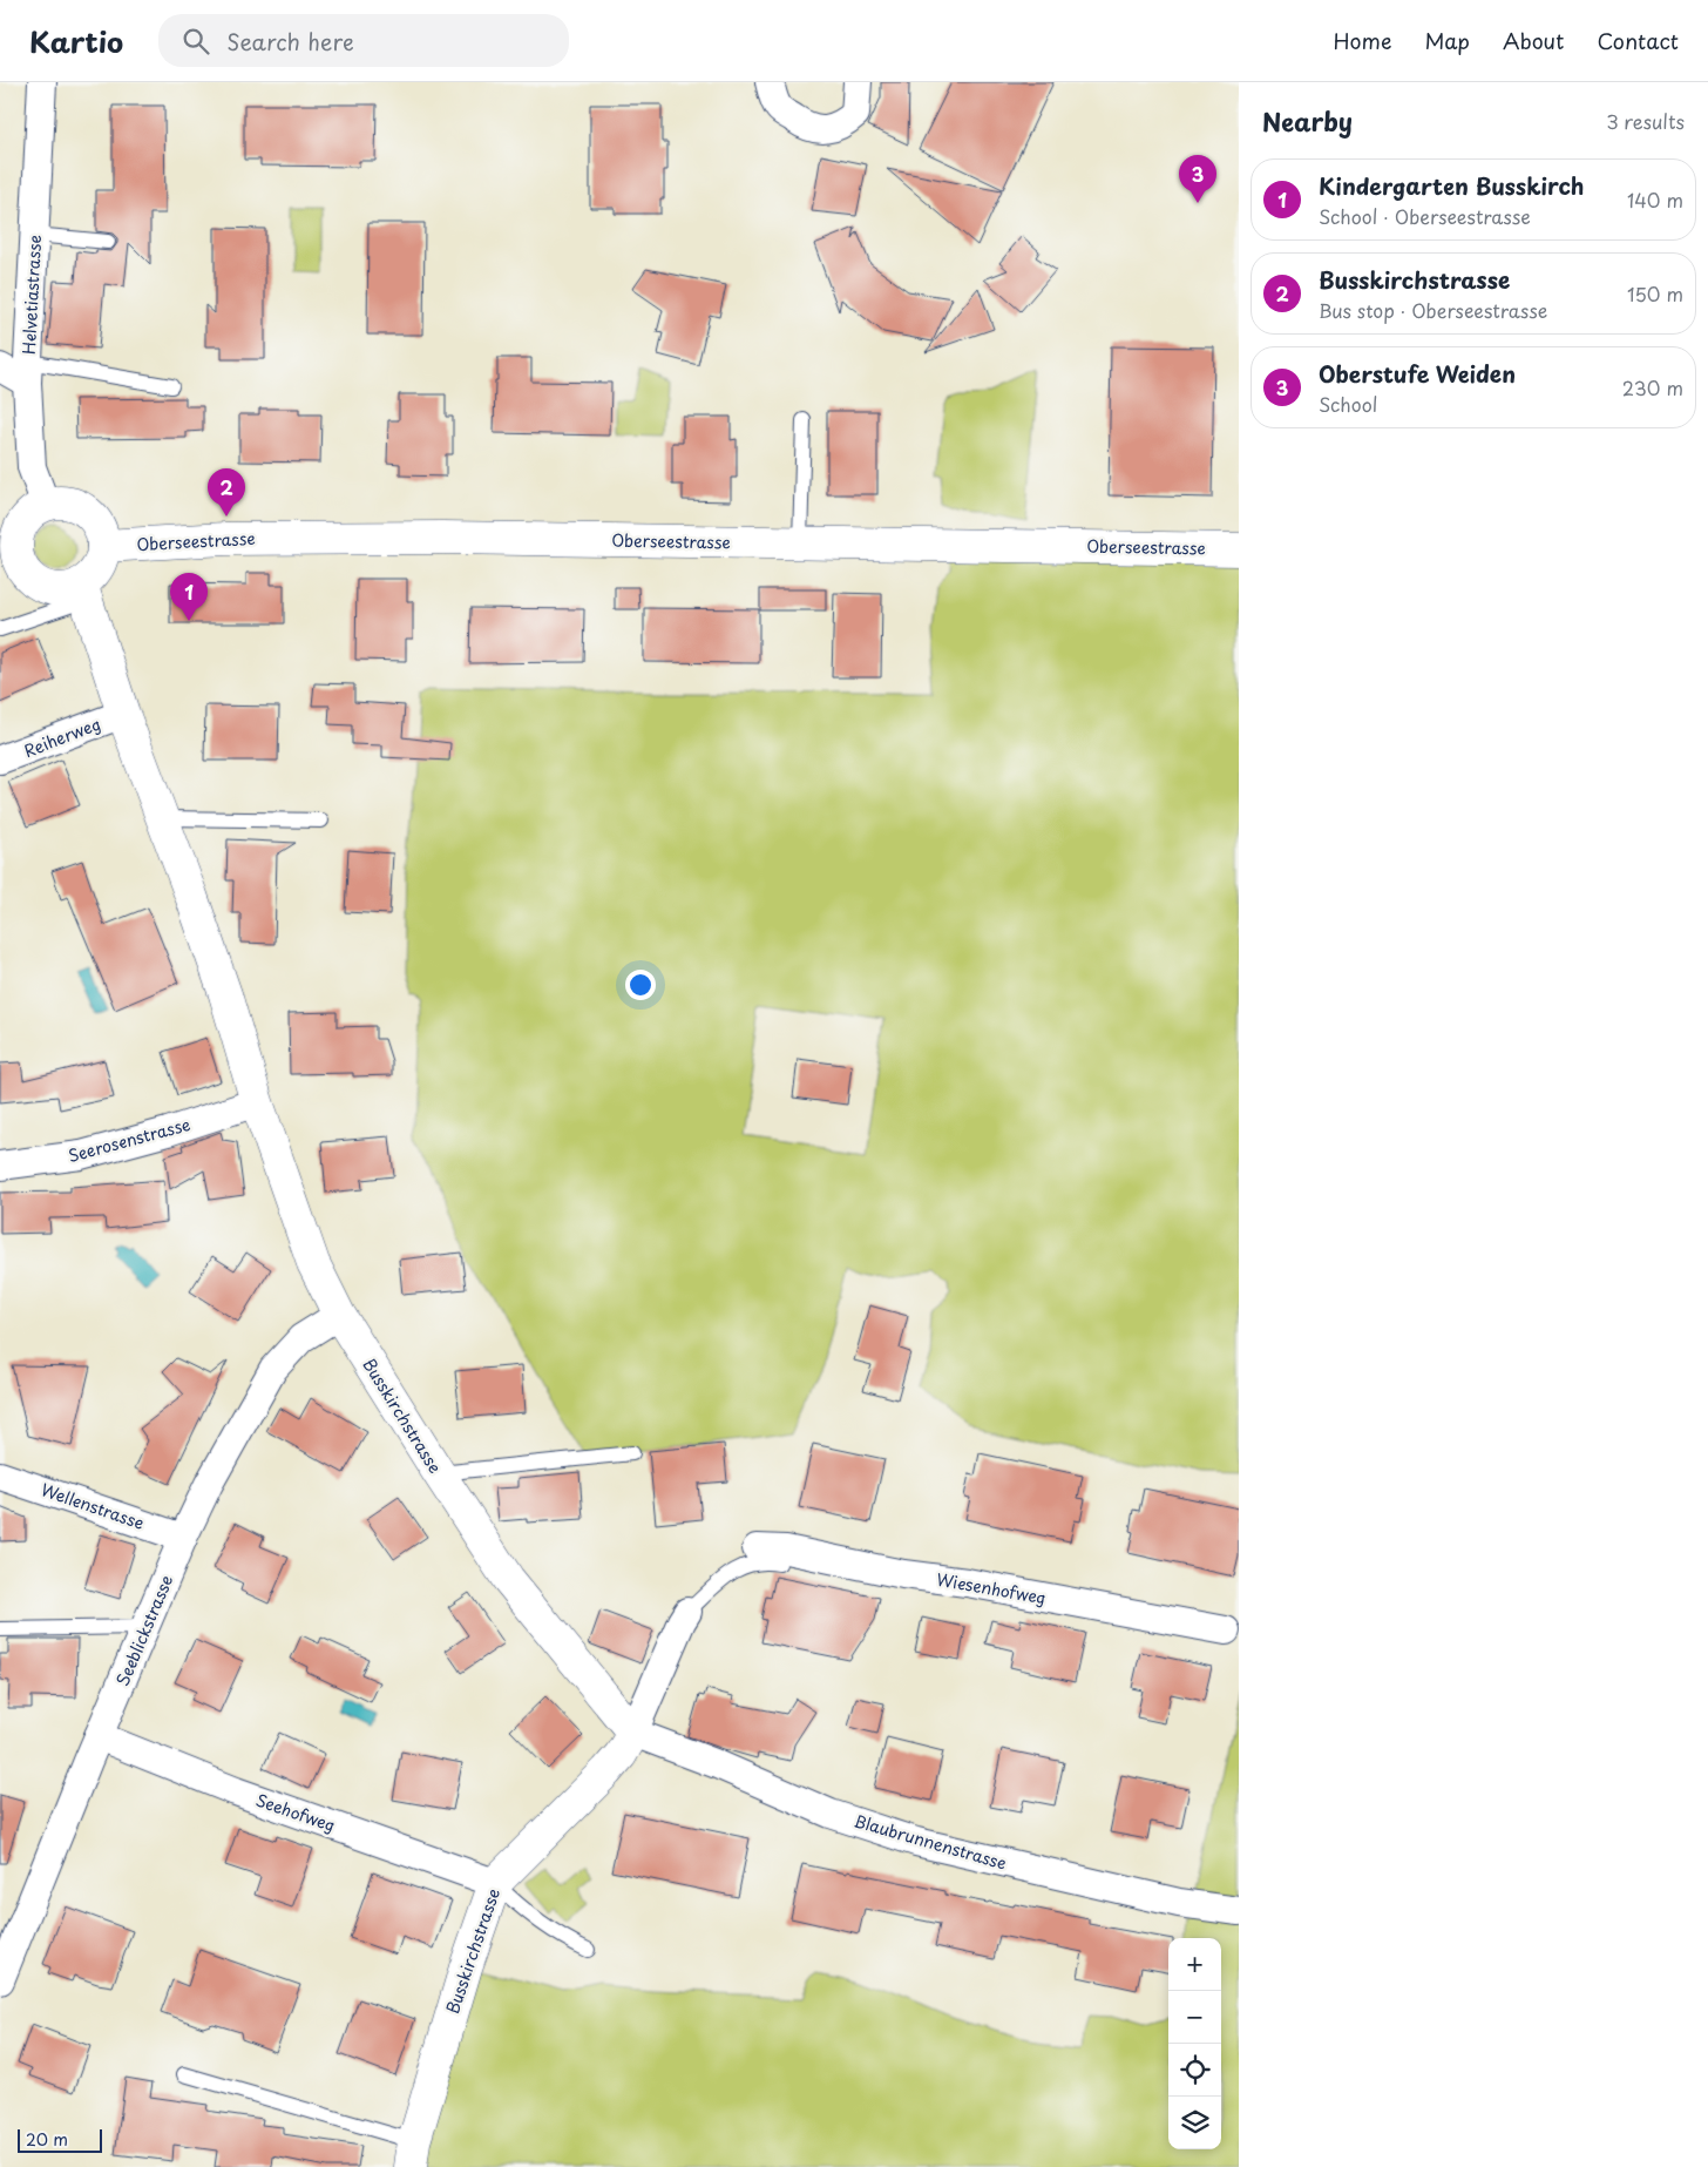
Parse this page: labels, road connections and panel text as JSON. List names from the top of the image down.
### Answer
{
  "streets": {
    "street": [
      "Helvetiastrasse",
      "Oberseestrasse",
      "Reiherweg",
      "Seerosenstrasse",
      "Busskirchstrasse",
      "Wellenstrasse",
      "Wiesenhofweg",
      "Seeblickstrasse",
      "Seehofweg",
      "Blaubrunnenstrasse"
    ]
  },
  "crossings": [
    ["Helvetiastrasse", "Oberseestrasse"],
    ["Helvetiastrasse", "Busskirchstrasse"],
    ["Oberseestrasse", "Busskirchstrasse"],
    ["Reiherweg", "Busskirchstrasse"],
    ["Seerosenstrasse", "Busskirchstrasse"],
    ["Busskirchstrasse", "Seeblickstrasse"],
    ["Busskirchstrasse", "Seehofweg"],
    ["Busskirchstrasse", "Blaubrunnenstrasse"],
    ["Wellenstrasse", "Seeblickstrasse"],
    ["Seeblickstrasse", "Seehofweg"]
  ],
  "scale_bar": "20 m",
  "page": {
    "header": "Kartio",
    "search": "Search here",
    "nav": [
      "Home",
      "Map",
      "About",
      "Contact"
    ],
    "heading": ["Nearby", "3 results"],
    "pins": ["3", "2", "1"],
    "list": [
      {
        "mark": "1",
        "name": "Kindergarten Busskirch",
        "note": "School · Oberseestrasse",
        "value": "140 m"
      },
      {
        "mark": "2",
        "name": "Busskirchstrasse",
        "note": "Bus stop · Oberseestrasse",
        "value": "150 m"
      },
      {
        "mark": "3",
        "name": "Oberstufe Weiden",
        "note": "School",
        "value": "230 m"
      }
    ],
    "map_buttons": ["+", "−"],
    "scale": "20 m"
  }
}
